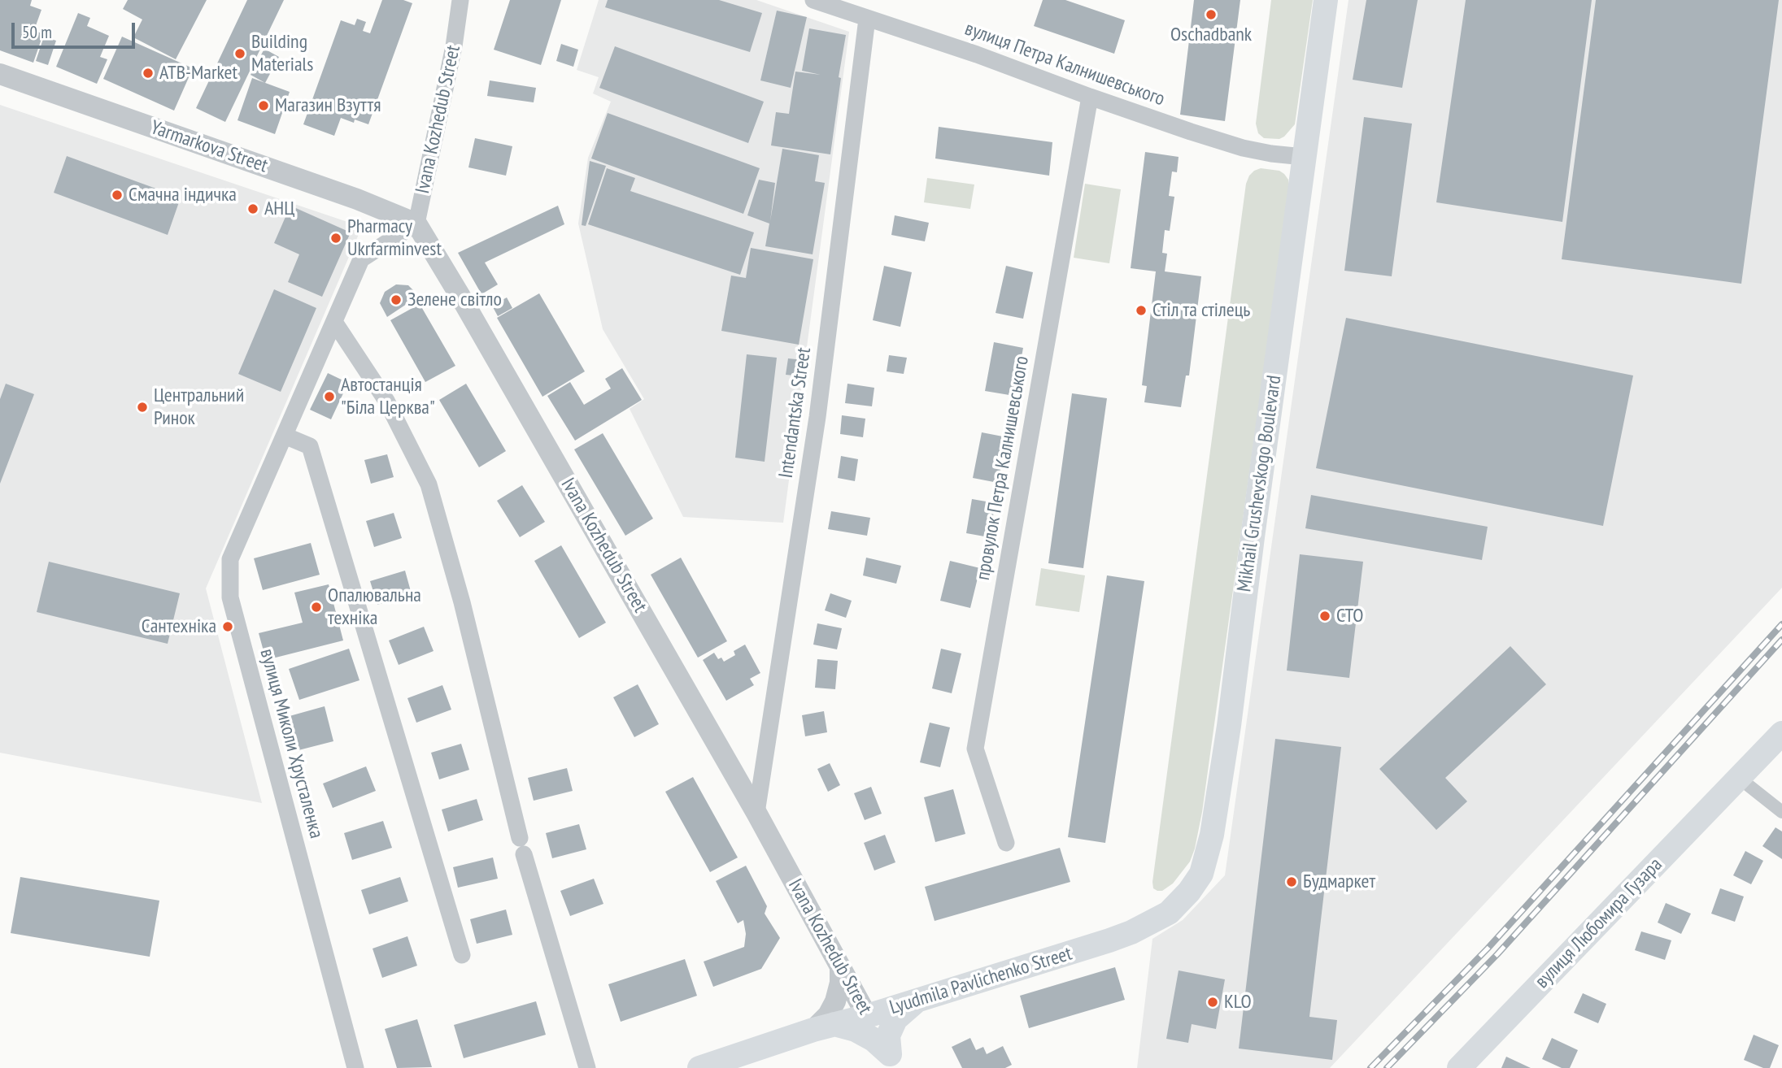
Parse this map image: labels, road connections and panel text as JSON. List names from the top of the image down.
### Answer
{
  "streets": {
    "main road": [
      "Ivana Kozhedub Street",
      "Mikhail Grushevskogo Boulevard",
      "вулиця Любомира Гузара",
      "Lyudmila Pavlichenko Street"
    ],
    "street": [
      "вулиця Петра Калнишевського",
      "Yarmarkova Street",
      "Intendantska Street",
      "провулок Петра Калнишевського",
      "вулиця Миколи Хрусталенка"
    ]
  },
  "crossings": [
    ["вулиця Петра Калнишевського", "Intendantska Street"],
    ["вулиця Петра Калнишевського", "провулок Петра Калнишевського"],
    ["вулиця Петра Калнишевського", "Mikhail Grushevskogo Boulevard"],
    ["Ivana Kozhedub Street", "Yarmarkova Street"],
    ["Ivana Kozhedub Street", "Intendantska Street"],
    ["Ivana Kozhedub Street", "вулиця Миколи Хрусталенка"],
    ["Ivana Kozhedub Street", "Lyudmila Pavlichenko Street"],
    ["Yarmarkova Street", "вулиця Миколи Хрусталенка"],
    ["Mikhail Grushevskogo Boulevard", "Lyudmila Pavlichenko Street"]
  ],
  "places": [
    "Oschadbank",
    "Building Materials",
    "ATB-Market",
    "Магазин Взуття",
    "Смачна індичка",
    "АНЦ",
    "Pharmacy Ukrfarminvest",
    "Зелене світло",
    "Стіл та стілець",
    "Автостанція \"Біла Церква\"",
    "Центральний Ринок",
    "Опалювальна техніка",
    "СТО",
    "Сантехніка",
    "Будмаркет",
    "KLO"
  ],
  "scale_bar": "50 m"
}
